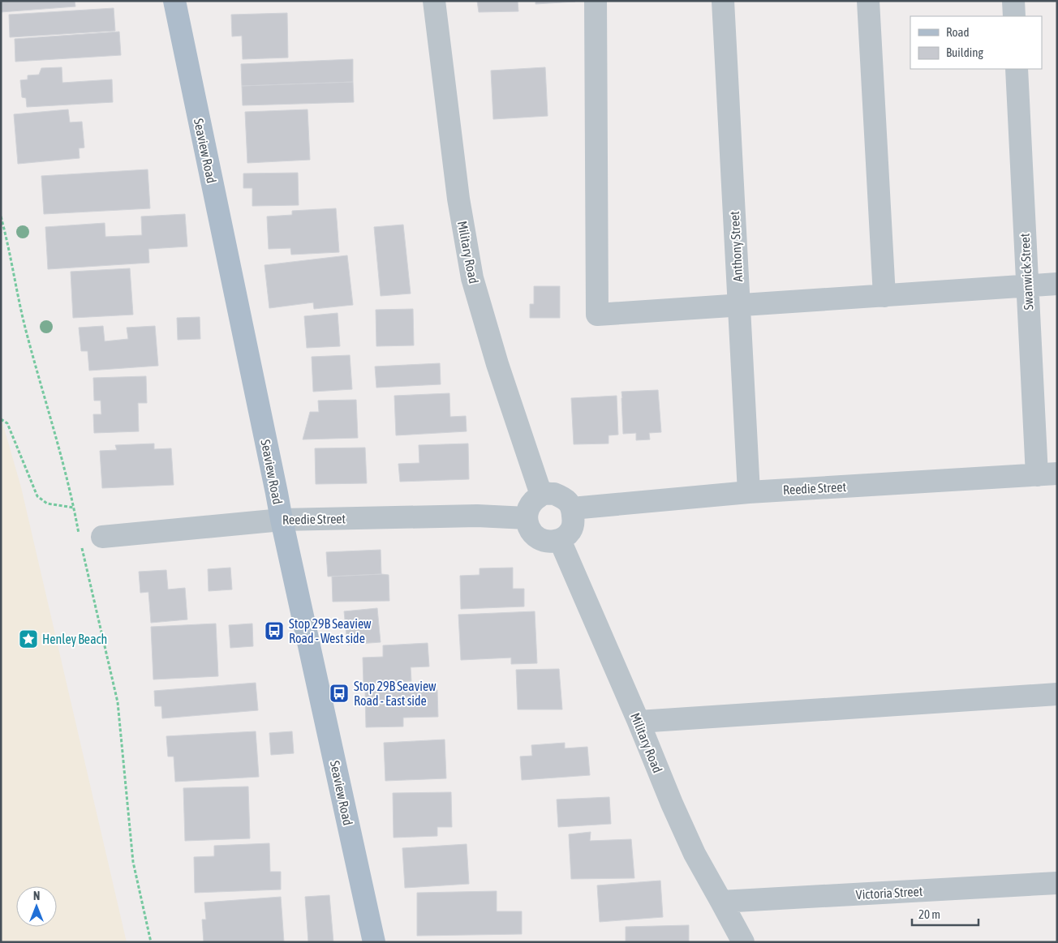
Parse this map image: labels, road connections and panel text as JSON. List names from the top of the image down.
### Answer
{
  "streets": {
    "main road": ["Seaview Road"],
    "street": [
      "Anthony Street",
      "Military Road",
      "Swanwick Street",
      "Reedie Street",
      "Victoria Street"
    ]
  },
  "crossings": [
    ["Seaview Road", "Reedie Street"],
    ["Anthony Street", "Reedie Street"],
    ["Military Road", "Reedie Street"],
    ["Military Road", "Victoria Street"],
    ["Swanwick Street", "Reedie Street"]
  ],
  "places": {
    "bus stop": ["Stop 29B Seaview Road - West side", "Stop 29B Seaview Road - East side"],
    "place": ["Henley Beach"]
  },
  "legend": ["Road", "Building"],
  "scale_bar": "20 m",
  "north": "top"
}
